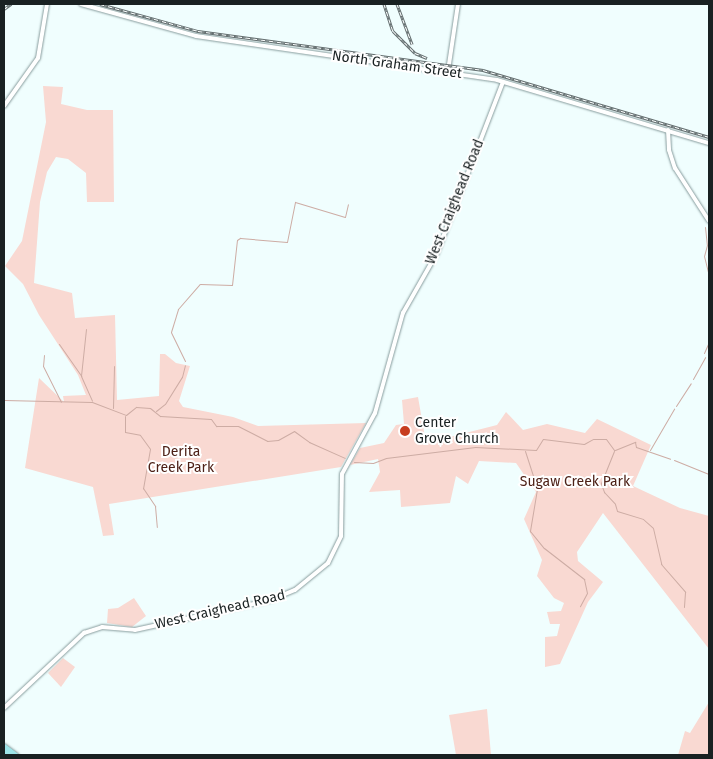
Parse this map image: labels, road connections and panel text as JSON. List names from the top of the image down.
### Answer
{
  "streets": {
    "street": ["North Graham Street", "West Craighead Road"]
  },
  "crossings": [
    ["North Graham Street", "West Craighead Road"]
  ],
  "parks": ["Derita Creek Park", "Sugaw Creek Park"],
  "places": ["Center Grove Church"]
}
